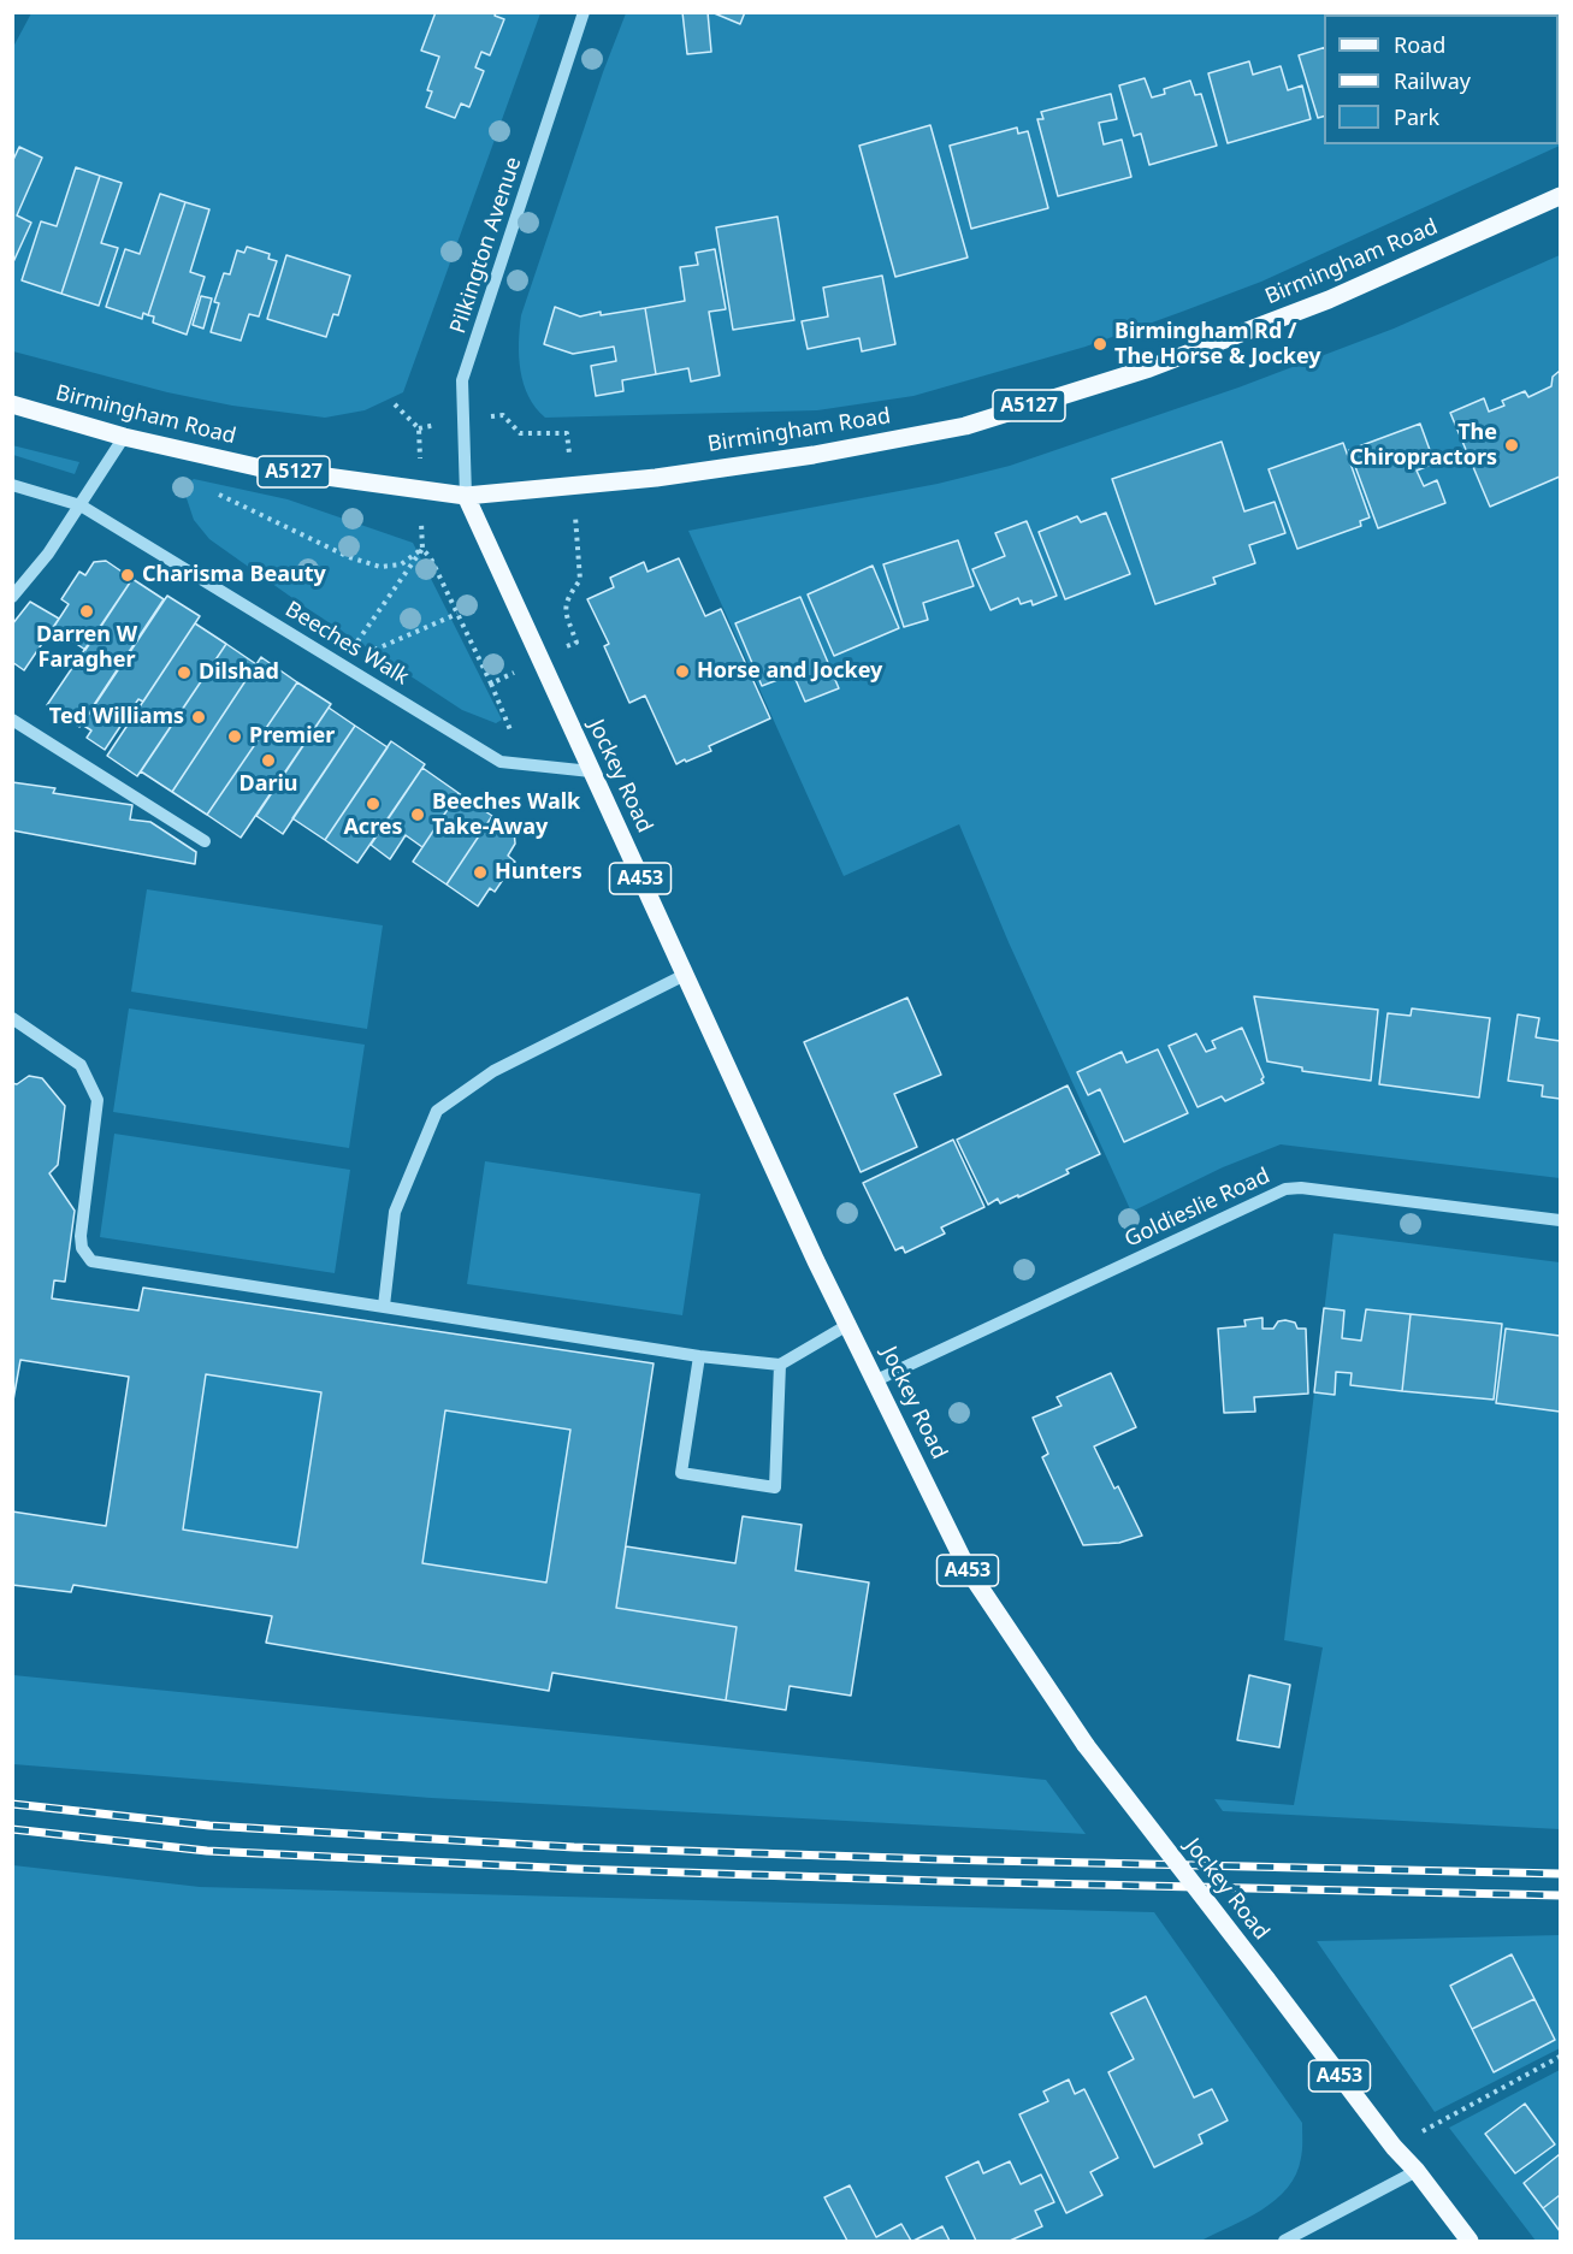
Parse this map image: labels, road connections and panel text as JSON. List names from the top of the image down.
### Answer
{
  "streets": {
    "main road": [
      "Birmingham Road",
      "A5127",
      "Jockey Road",
      "A453"
    ],
    "street": ["Pilkington Avenue", "Beeches Walk", "Goldieslie Road"]
  },
  "crossings": [
    ["Pilkington Avenue", "Birmingham Road"],
    ["Pilkington Avenue", "Jockey Road"],
    ["Birmingham Road", "Jockey Road"],
    ["Beeches Walk", "Jockey Road"],
    ["Jockey Road", "Goldieslie Road"]
  ],
  "places": [
    "Birmingham Rd / The Horse & Jockey",
    "The Chiropractors",
    "Charisma Beauty",
    "Darren W Faragher",
    "Horse and Jockey",
    "Dilshad",
    "Ted Williams",
    "Premier",
    "Dariu",
    "Acres",
    "Beeches Walk Take-Away",
    "Hunters"
  ],
  "legend": ["Road", "Railway", "Park"]
}
